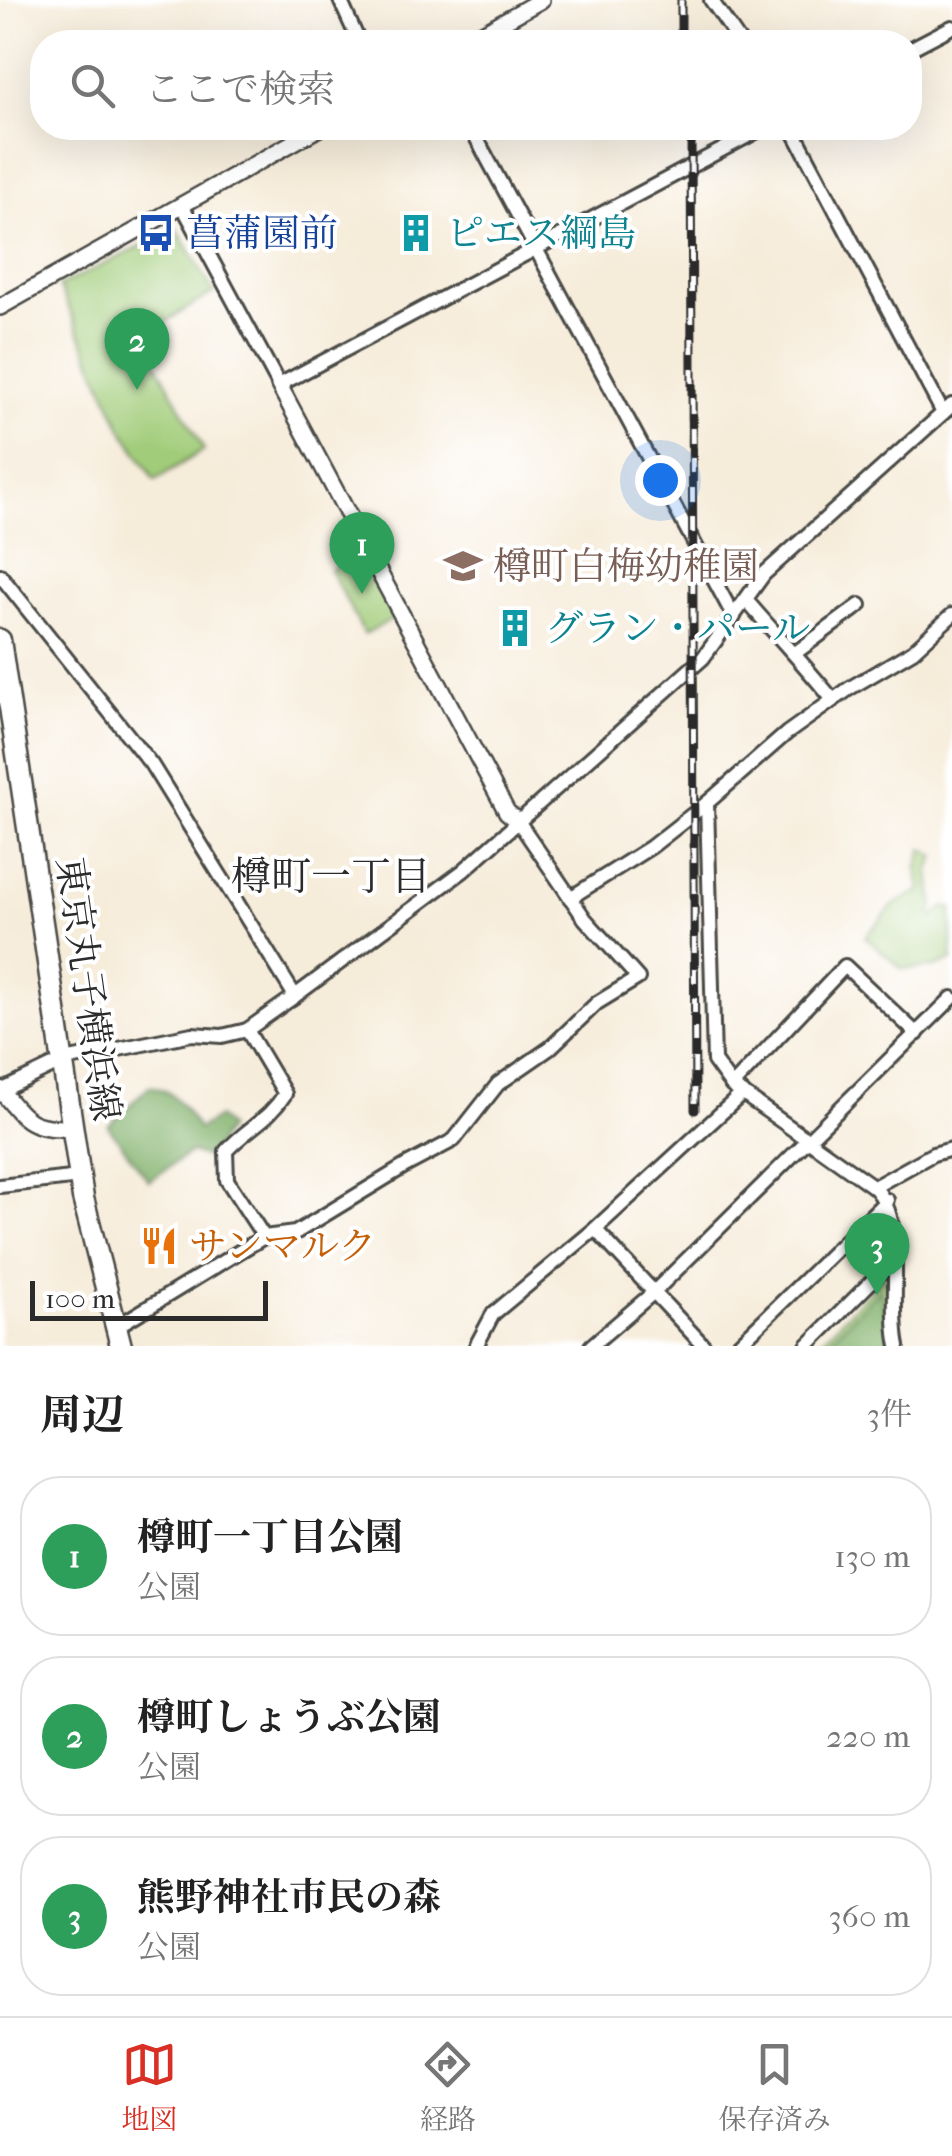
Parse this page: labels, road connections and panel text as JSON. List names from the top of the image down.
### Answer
{
  "streets": {
    "main road": ["東京丸子横浜線"]
  },
  "districts": ["樽町一丁目"],
  "places": {
    "bus stop": ["菖蒲園前"],
    "building": ["ピエス綱島", "グラン・パール"],
    "school or university": ["樽町白梅幼稚園"],
    "restaurant": ["サンマルク"]
  },
  "scale_bar": "100 m",
  "page": {
    "search": "ここで検索",
    "pins": ["2", "1", "3"],
    "scale": "100 m",
    "heading": ["周辺", "3件"],
    "list": [
      {
        "mark": "1",
        "name": "樽町一丁目公園",
        "note": "公園",
        "value": "130 m"
      },
      {
        "mark": "2",
        "name": "樽町しょうぶ公園",
        "note": "公園",
        "value": "220 m"
      },
      {
        "mark": "3",
        "name": "熊野神社市民の森",
        "note": "公園",
        "value": "360 m"
      }
    ],
    "nav": ["地図", "経路", "保存済み"]
  }
}
